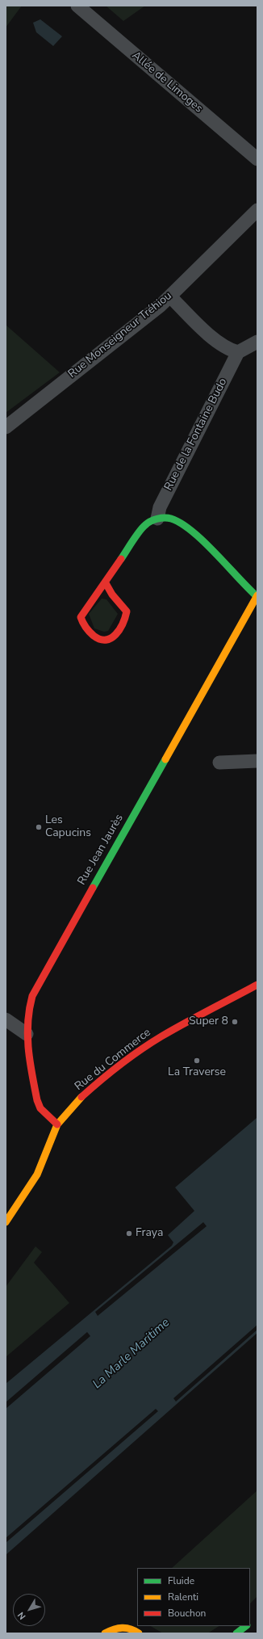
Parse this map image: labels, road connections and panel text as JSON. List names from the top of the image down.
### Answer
{
  "streets": {
    "main road": ["Rue Jean Jaurès", "Rue du Commerce"],
    "street": ["Allée de Limoges", "Rue Monseigneur Tréhiou", "Rue de la Fontaine Budo"]
  },
  "crossings": [
    ["Rue Jean Jaurès", "Rue du Commerce"]
  ],
  "water": ["La Marle Maritime"],
  "places": [
    "Les Capucins",
    "Super 8",
    "La Traverse",
    "Fraya"
  ],
  "legend": ["Fluide", "Ralenti", "Bouchon"],
  "north": "bottom left"
}
